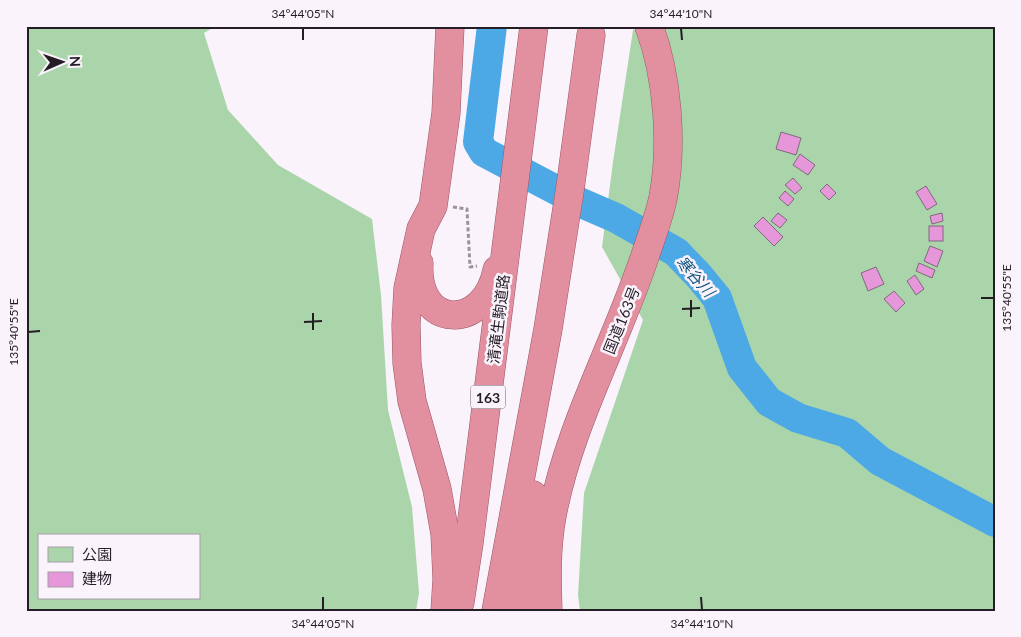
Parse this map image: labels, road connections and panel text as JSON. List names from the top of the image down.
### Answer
{
  "streets": {
    "highway": ["清滝生駒道路", "国道163号", "163"]
  },
  "crossings": [
    ["清滝生駒道路", "163"]
  ],
  "water": ["寒谷川"],
  "legend": ["公園", "建物"],
  "north": "right",
  "coordinates": ["34°44'05\"N", "34°44'10\"N", "135°40'55\"E"]
}
